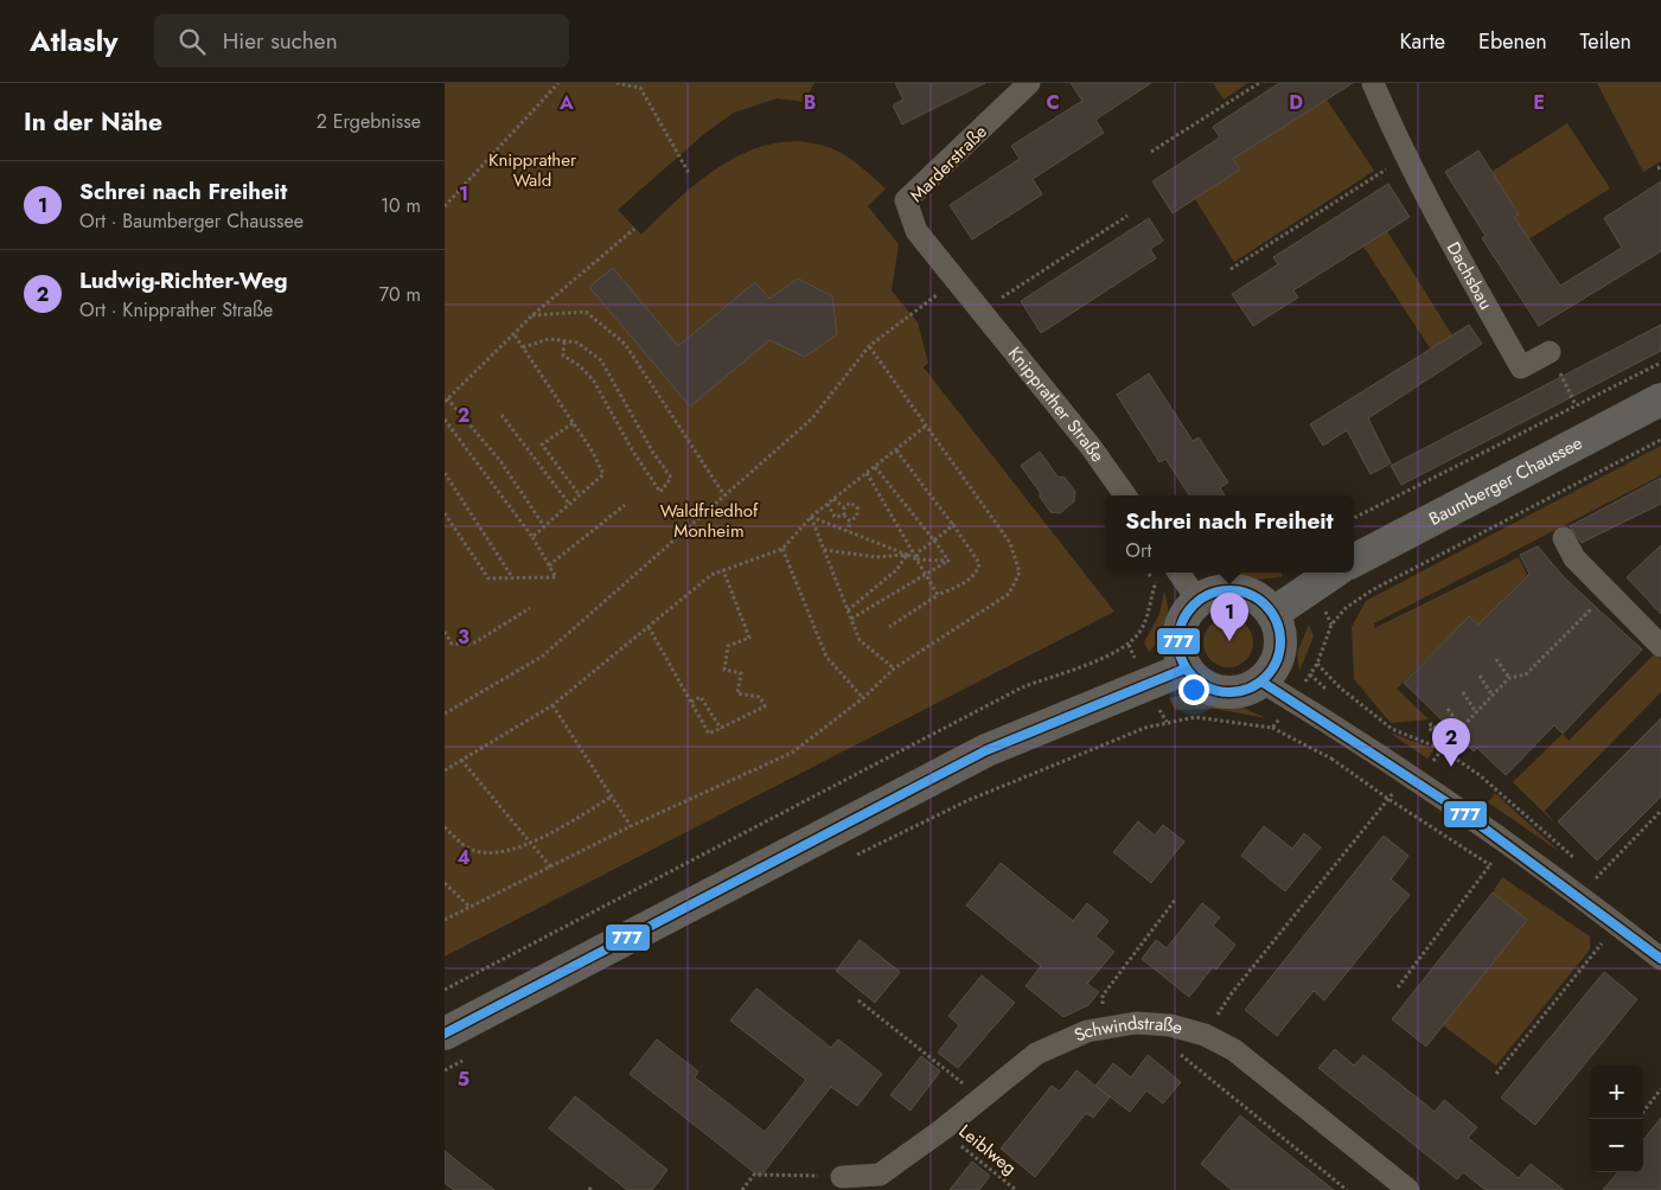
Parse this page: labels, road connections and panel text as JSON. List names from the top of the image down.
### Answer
{
  "streets": {
    "street": [
      "Marderstraße",
      "Dachsbau",
      "Knipprather Straße",
      "Baumberger Chaussee",
      "Schwindstraße"
    ],
    "path": ["Leiblweg"]
  },
  "crossings": [
    ["Marderstraße", "Knipprather Straße"],
    ["Schwindstraße", "Leiblweg"]
  ],
  "parks": ["Knipprather Wald", "Waldfriedhof Monheim"],
  "lines": ["transit line 777"],
  "page": {
    "header": "Atlasly",
    "search": "Hier suchen",
    "nav": ["Karte", "Ebenen", "Teilen"],
    "heading": ["In der Nähe", "2 Ergebnisse"],
    "list": [
      {
        "mark": "1",
        "name": "Schrei nach Freiheit",
        "note": "Ort · Baumberger Chaussee",
        "value": "10 m"
      },
      {
        "mark": "2",
        "name": "Ludwig-Richter-Weg",
        "note": "Ort · Knipprather Straße",
        "value": "70 m"
      }
    ],
    "popup": ["Schrei nach Freiheit", "Ort"],
    "pins": ["1", "2"],
    "map_buttons": ["+", "−"]
  },
  "grid": {
    "columns": [
      "A",
      "B",
      "C",
      "D",
      "E"
    ],
    "rows": [
      "1",
      "2",
      "3",
      "4",
      "5"
    ]
  }
}
